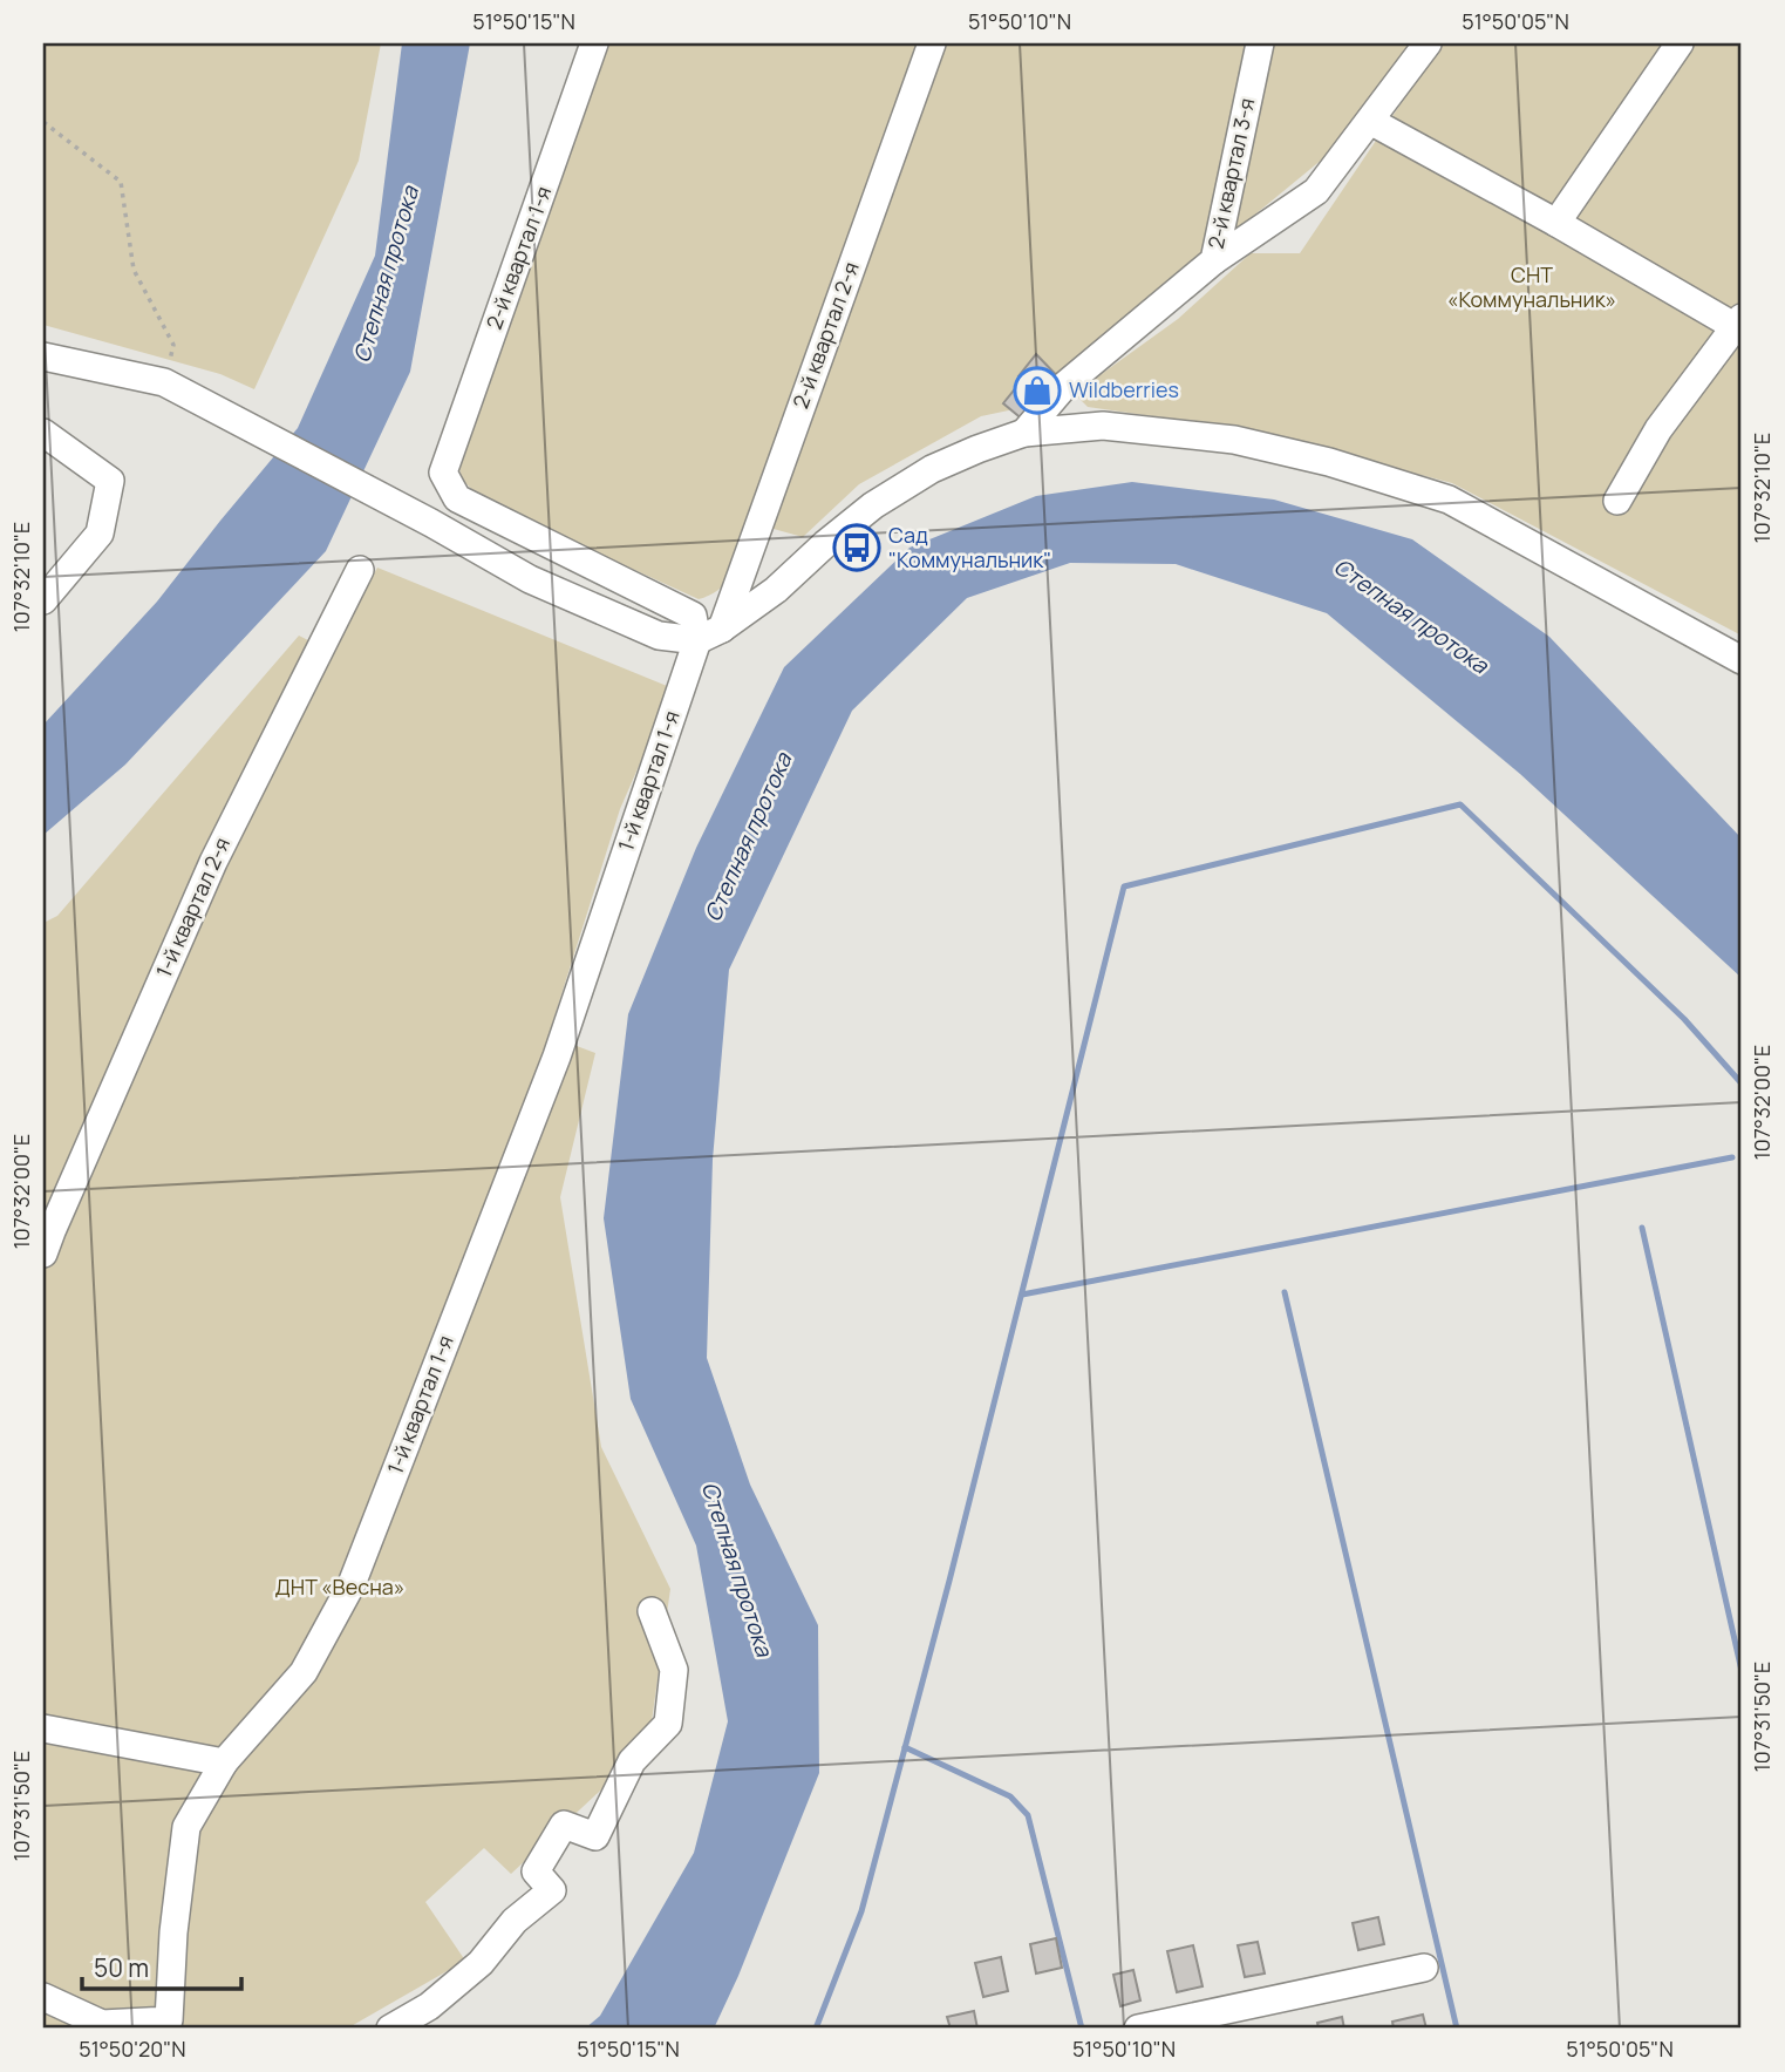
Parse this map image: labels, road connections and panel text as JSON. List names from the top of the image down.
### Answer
{
  "streets": {
    "street": [
      "2-й квартал 3-я",
      "2-й квартал 1-я",
      "2-й квартал 2-я",
      "1-й квартал 1-я",
      "1-й квартал 2-я"
    ]
  },
  "crossings": [
    ["2-й квартал 1-я", "2-й квартал 2-я"],
    ["2-й квартал 1-я", "1-й квартал 1-я"],
    ["2-й квартал 2-я", "1-й квартал 1-я"]
  ],
  "water": ["Степная протока"],
  "parks": ["СНТ «Коммунальник»", "ДНТ «Весна»"],
  "places": {
    "shop": ["Wildberries"],
    "bus stop": ["Сад \"Коммунальник\""]
  },
  "scale_bar": "50 m",
  "coordinates": [
    "51°50'15\"N",
    "51°50'10\"N",
    "51°50'05\"N",
    "107°32'10\"E",
    "107°32'00\"E",
    "107°31'50\"E",
    "51°50'20\"N"
  ]
}
